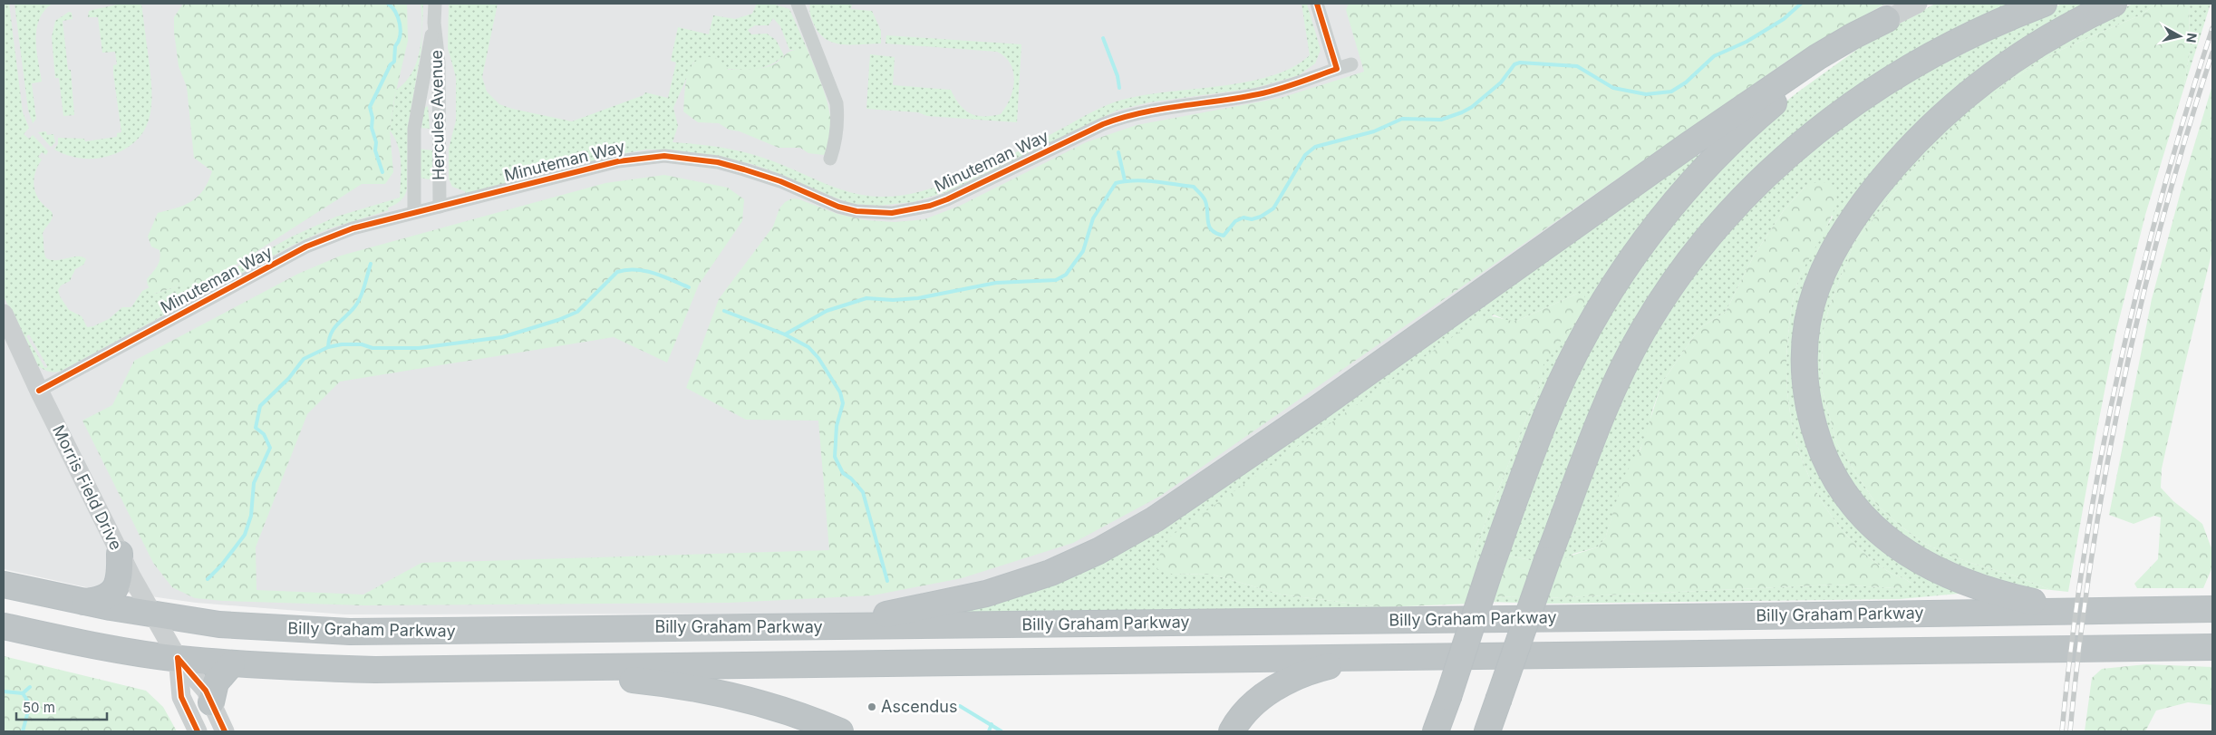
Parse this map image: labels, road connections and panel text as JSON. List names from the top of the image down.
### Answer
{
  "streets": {
    "highway": ["Billy Graham Parkway"],
    "street": ["Hercules Avenue", "Minuteman Way", "Morris Field Drive"]
  },
  "crossings": [
    ["Hercules Avenue", "Minuteman Way"],
    ["Minuteman Way", "Morris Field Drive"],
    ["Morris Field Drive", "Billy Graham Parkway"]
  ],
  "places": ["Ascendus"],
  "scale_bar": "50 m",
  "north": "right"
}
